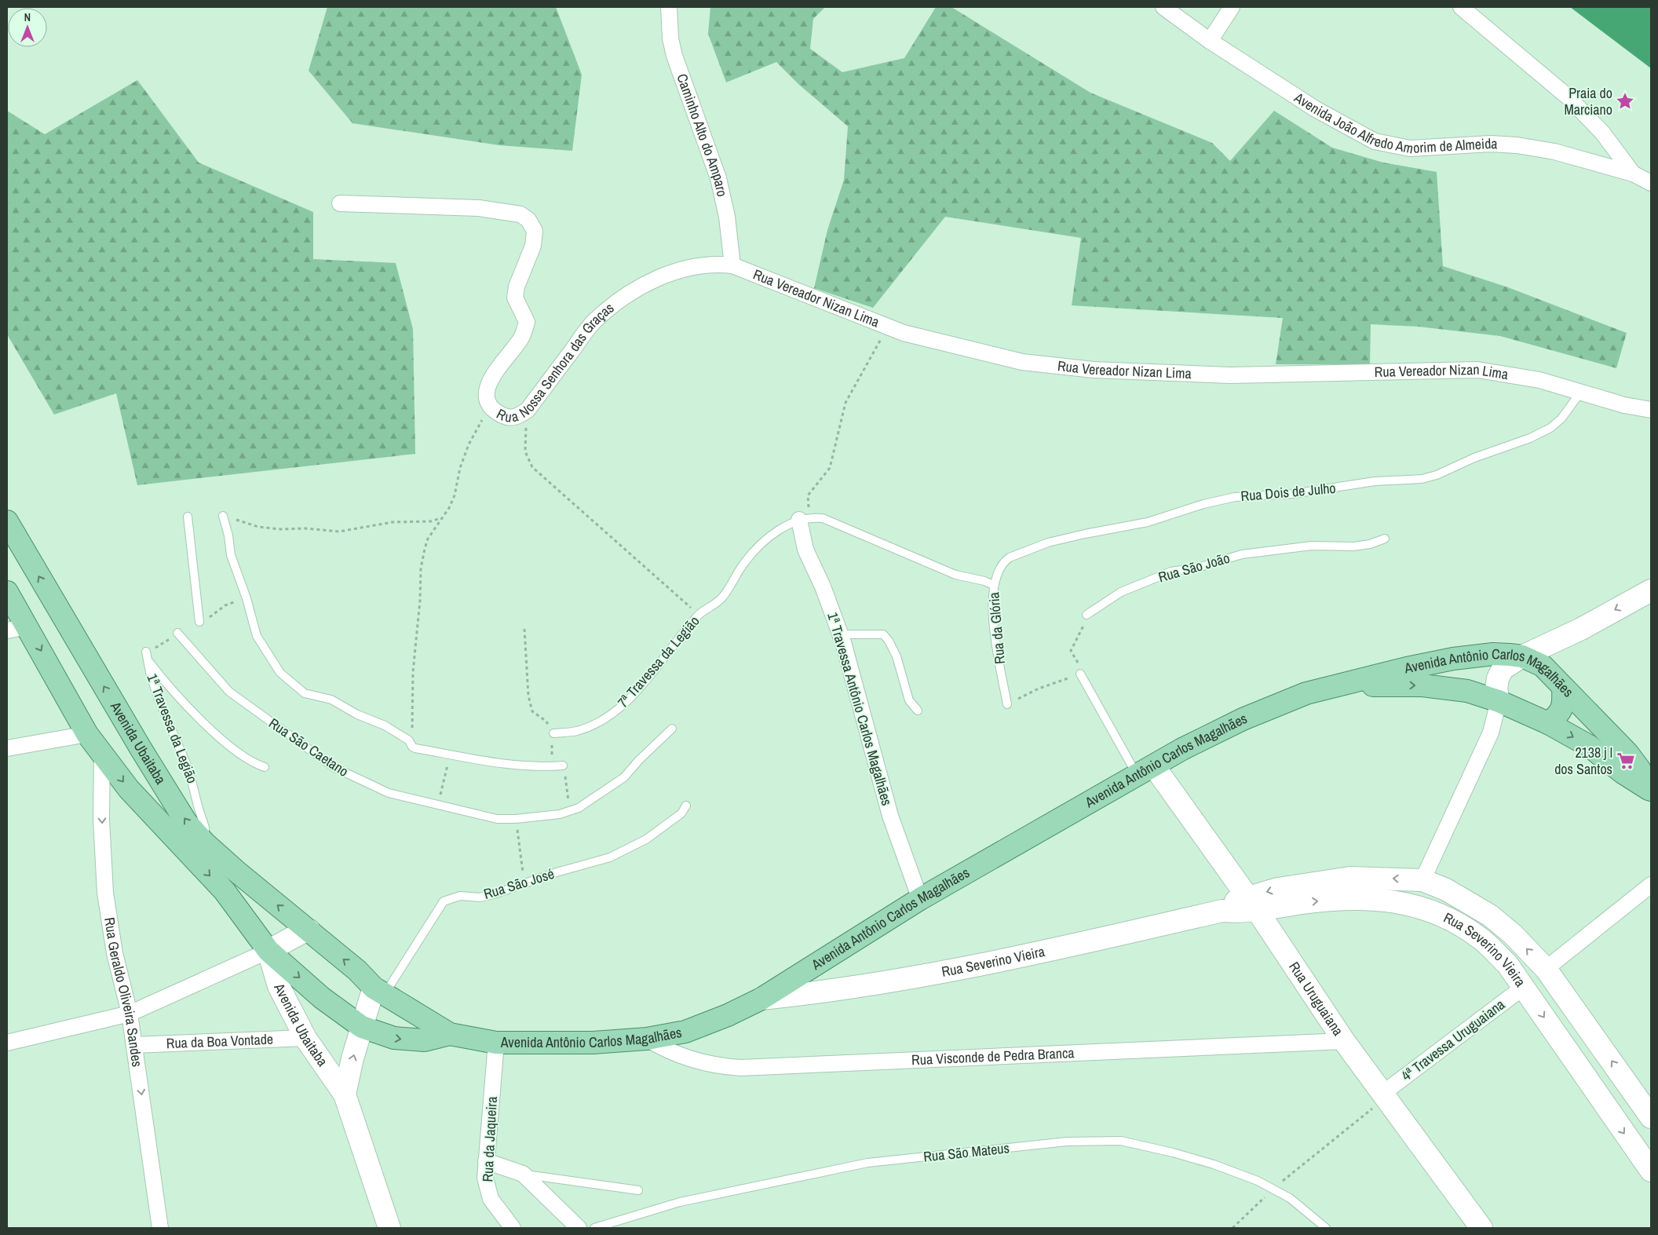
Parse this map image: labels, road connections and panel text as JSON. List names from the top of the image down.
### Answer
{
  "streets": {
    "main road": [
      "Avenida Antônio Carlos Magalhães",
      "Avenida Ubaitaba",
      "Rua Severino Vieira",
      "Rua Uruguaiana"
    ],
    "street": [
      "Avenida João Alfredo Amorim de Almeida",
      "Caminho Alto do Amparo",
      "Rua Vereador Nizan Lima",
      "Rua Nossa Senhora das Graças",
      "1ª Travessa Antônio Carlos Magalhães",
      "Rua Geraldo Oliveira Sandes",
      "4ª Travessa Uruguaiana",
      "Rua da Boa Vontade",
      "Rua Visconde de Pedra Branca",
      "Rua da Jaqueira"
    ],
    "lane": [
      "Rua Dois de Julho",
      "Rua São João",
      "Rua da Glória",
      "7ª Travessa da Legião",
      "1ª Travessa da Legião",
      "Rua São Caetano",
      "Rua São José",
      "Rua São Mateus"
    ]
  },
  "crossings": [
    ["Caminho Alto do Amparo", "Rua Vereador Nizan Lima"],
    ["Rua Vereador Nizan Lima", "Rua Nossa Senhora das Graças"],
    ["Rua Vereador Nizan Lima", "Rua Dois de Julho"],
    ["Rua Dois de Julho", "Rua da Glória"],
    ["Rua da Glória", "7ª Travessa da Legião"],
    ["Rua da Glória", "1ª Travessa Antônio Carlos Magalhães"],
    ["7ª Travessa da Legião", "1ª Travessa Antônio Carlos Magalhães"],
    ["Avenida Antônio Carlos Magalhães", "1ª Travessa Antônio Carlos Magalhães"],
    ["Avenida Antônio Carlos Magalhães", "Avenida Ubaitaba"],
    ["Avenida Antônio Carlos Magalhães", "Rua São José"],
    ["Avenida Antônio Carlos Magalhães", "Rua Severino Vieira"],
    ["Avenida Antônio Carlos Magalhães", "Rua Uruguaiana"],
    ["Avenida Antônio Carlos Magalhães", "Rua Visconde de Pedra Branca"],
    ["Avenida Antônio Carlos Magalhães", "Rua da Jaqueira"],
    ["1ª Travessa da Legião", "Avenida Ubaitaba"],
    ["Avenida Ubaitaba", "Rua São José"],
    ["Avenida Ubaitaba", "Rua Geraldo Oliveira Sandes"],
    ["Avenida Ubaitaba", "Rua da Boa Vontade"],
    ["Rua Severino Vieira", "Rua Uruguaiana"],
    ["Rua Severino Vieira", "4ª Travessa Uruguaiana"],
    ["Rua Geraldo Oliveira Sandes", "Rua da Boa Vontade"],
    ["Rua Uruguaiana", "4ª Travessa Uruguaiana"],
    ["Rua Uruguaiana", "Rua Visconde de Pedra Branca"]
  ],
  "one_way": ["Rua Geraldo Oliveira Sandes"],
  "places": {
    "place": ["Praia do Marciano"],
    "supermarket": ["2138 j l dos Santos"]
  },
  "north": "top"
}
